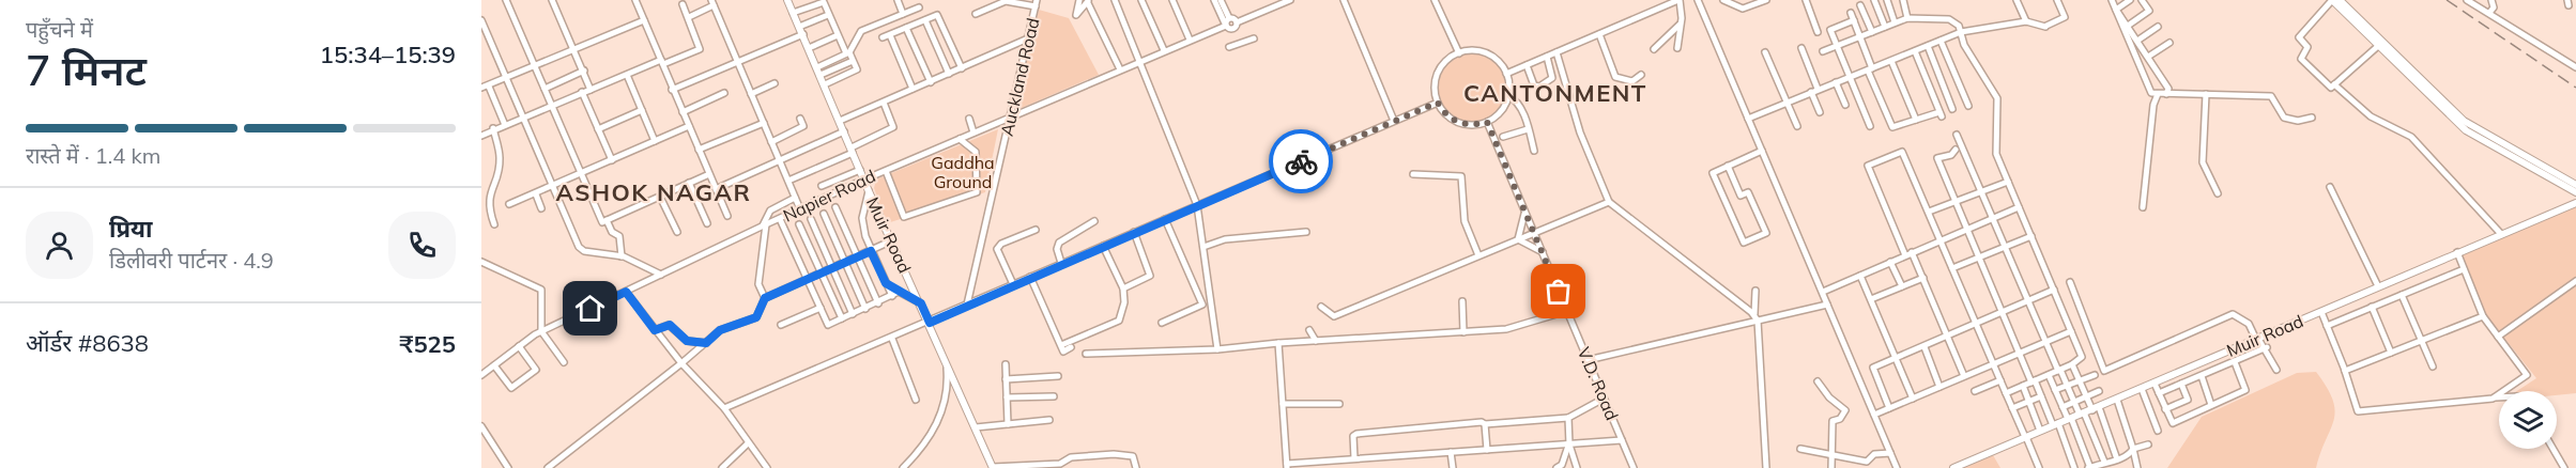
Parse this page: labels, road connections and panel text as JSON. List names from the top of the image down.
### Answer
{
  "streets": {
    "main road": ["Muir Road"],
    "street": ["Auckland Road", "Napier Road", "V.D. Road"]
  },
  "crossings": [
    ["Auckland Road", "Napier Road"],
    ["Napier Road", "Muir Road"]
  ],
  "districts": ["CANTONMENT", "ASHOK NAGAR"],
  "parks": ["Gaddha Ground"],
  "page": {
    "heading": ["7 मिनट", "पहुँचने में", "15:34–15:39"],
    "panel": [
      "प्रिया",
      "डिलीवरी पार्टनर · 4.9",
      "ऑर्डर #8638",
      "₹525"
    ],
    "bar": "रास्ते में · 1.4 km"
  }
}
